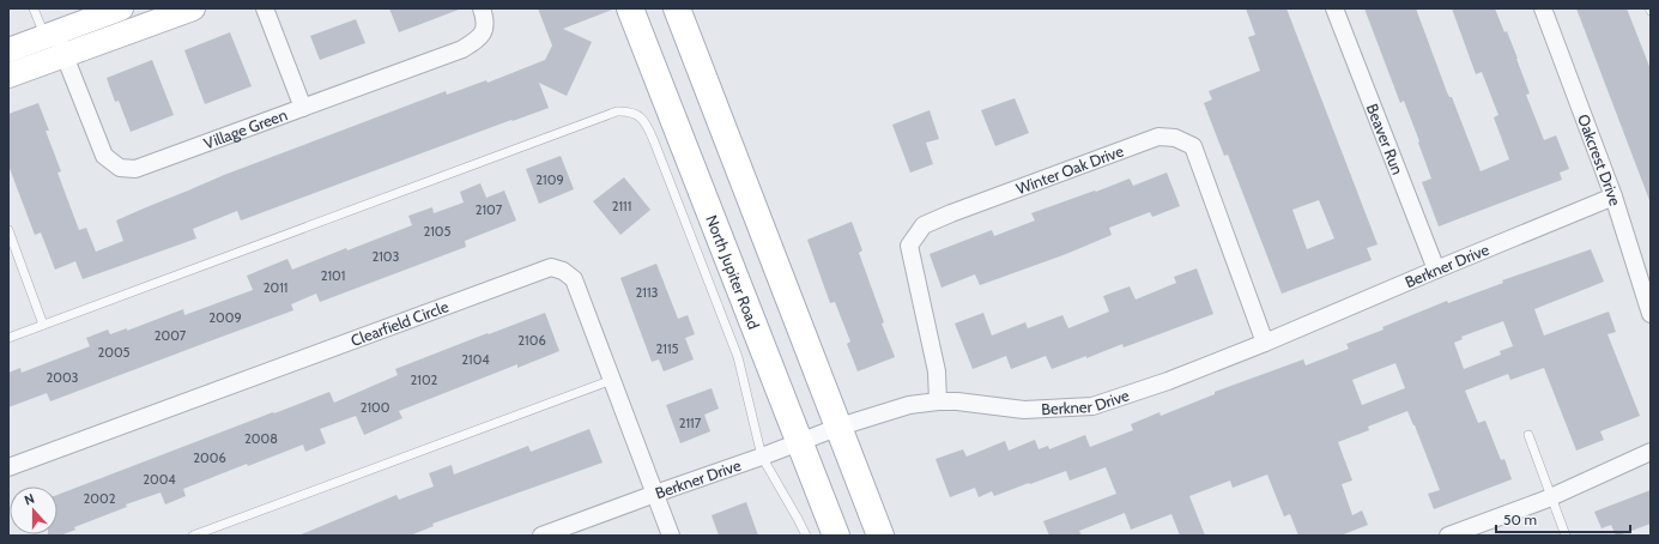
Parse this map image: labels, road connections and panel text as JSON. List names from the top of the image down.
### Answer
{
  "streets": {
    "main road": ["North Jupiter Road"],
    "street": [
      "Village Green",
      "Beaver Run",
      "Oakcrest Drive",
      "Winter Oak Drive",
      "Berkner Drive",
      "Clearfield Circle"
    ]
  },
  "crossings": [
    ["Beaver Run", "Berkner Drive"],
    ["Oakcrest Drive", "Berkner Drive"],
    ["Winter Oak Drive", "Berkner Drive"],
    ["Berkner Drive", "North Jupiter Road"],
    ["Berkner Drive", "Clearfield Circle"]
  ],
  "house_numbers": [
    "2109",
    "2111",
    "2107",
    "2105",
    "2103",
    "2101",
    "2011",
    "2113",
    "2009",
    "2007",
    "2106",
    "2115",
    "2005",
    "2104",
    "2003",
    "2102",
    "2100",
    "2117",
    "2008",
    "2006",
    "2004",
    "2002"
  ],
  "scale_bar": "50 m",
  "north": "top"
}
